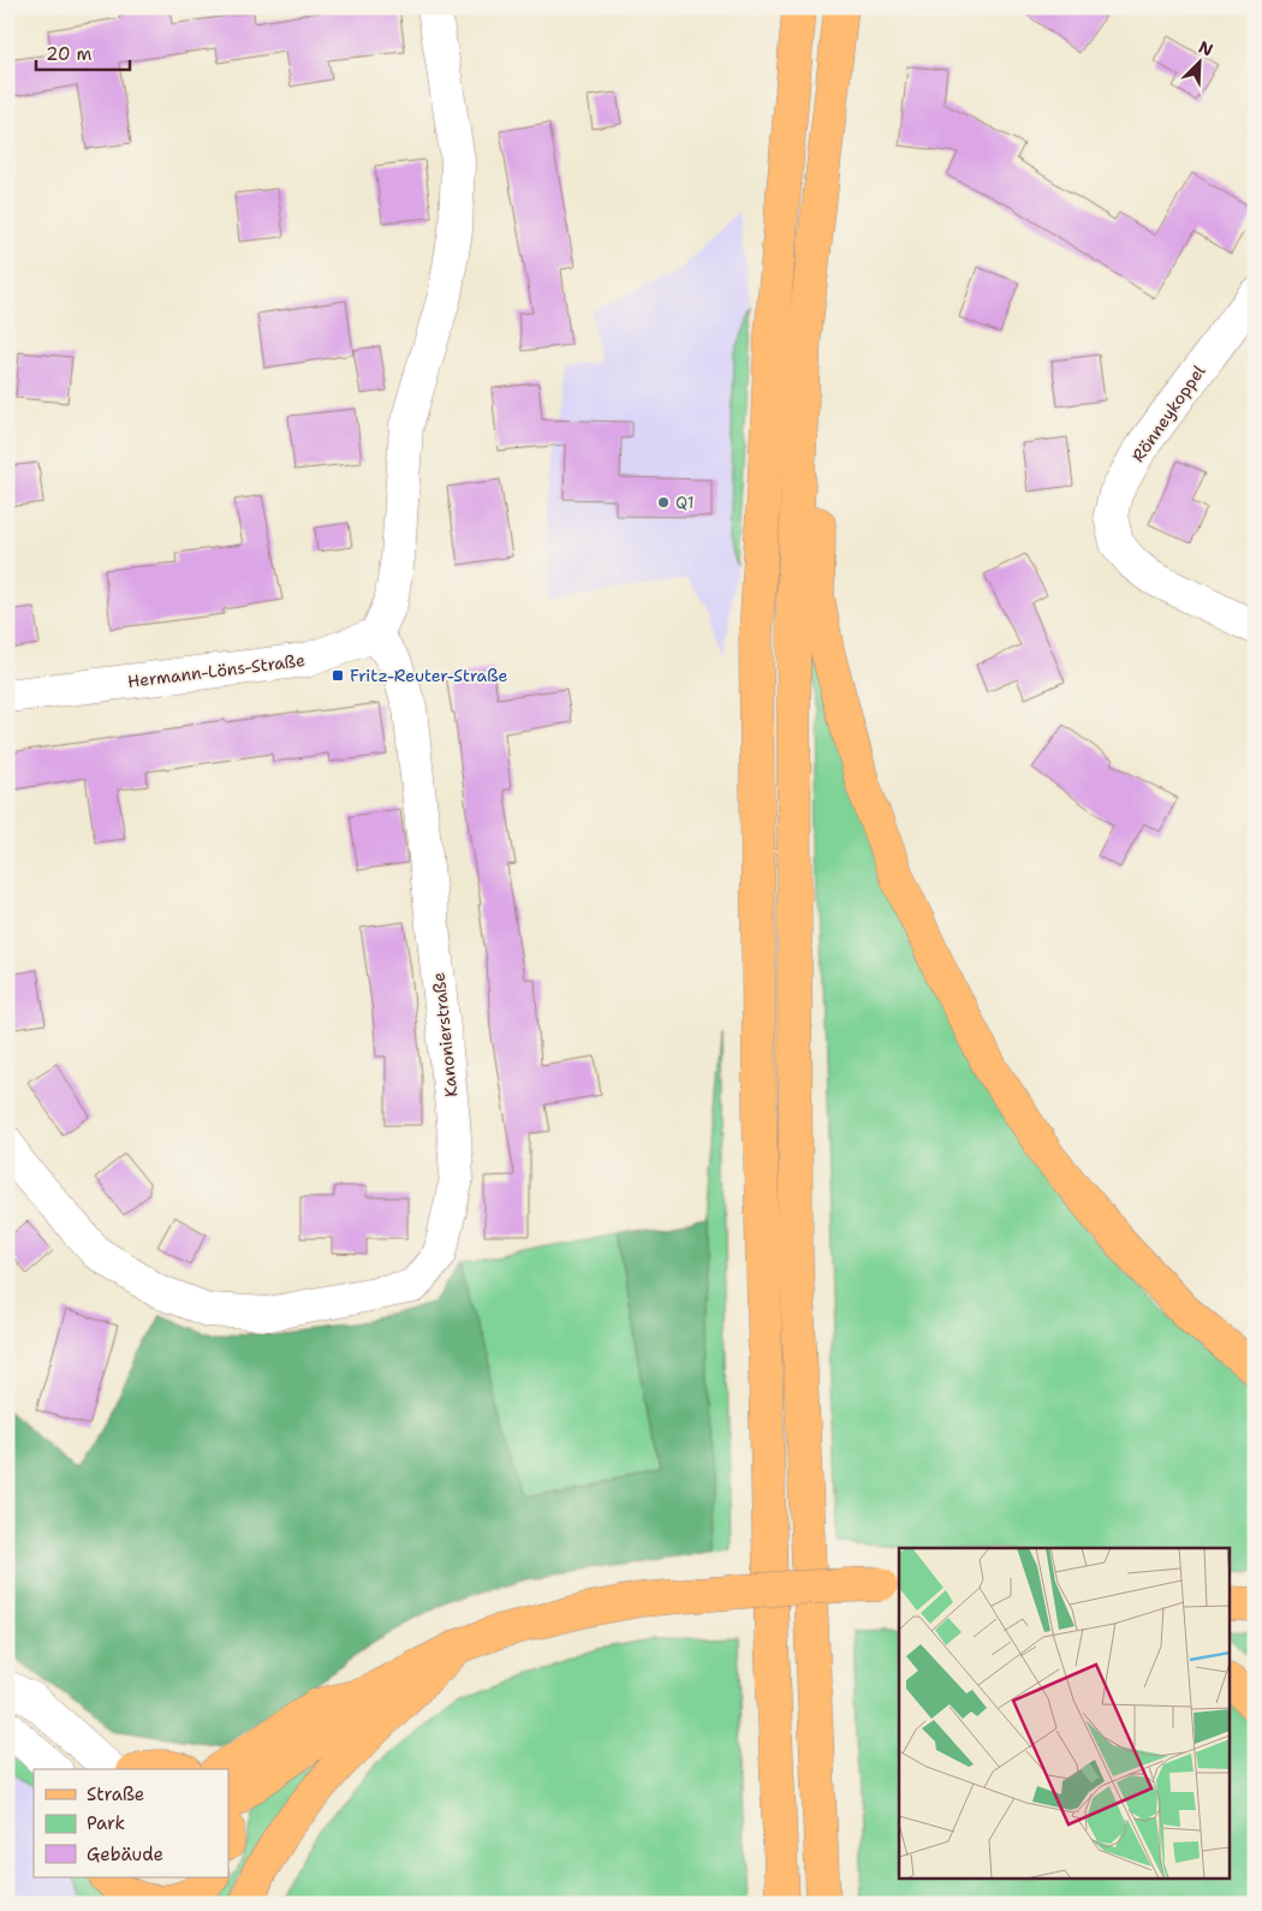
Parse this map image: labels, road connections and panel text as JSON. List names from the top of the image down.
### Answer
{
  "streets": {
    "street": ["Rönneykoppel", "Hermann-Löns-Straße", "Kanonierstraße"]
  },
  "crossings": [
    ["Hermann-Löns-Straße", "Kanonierstraße"]
  ],
  "places": {
    "other": ["Q1"],
    "transit": ["Fritz-Reuter-Straße"]
  },
  "legend": ["Straße", "Park", "Gebäude"],
  "scale_bar": "20 m",
  "north": "top right"
}
